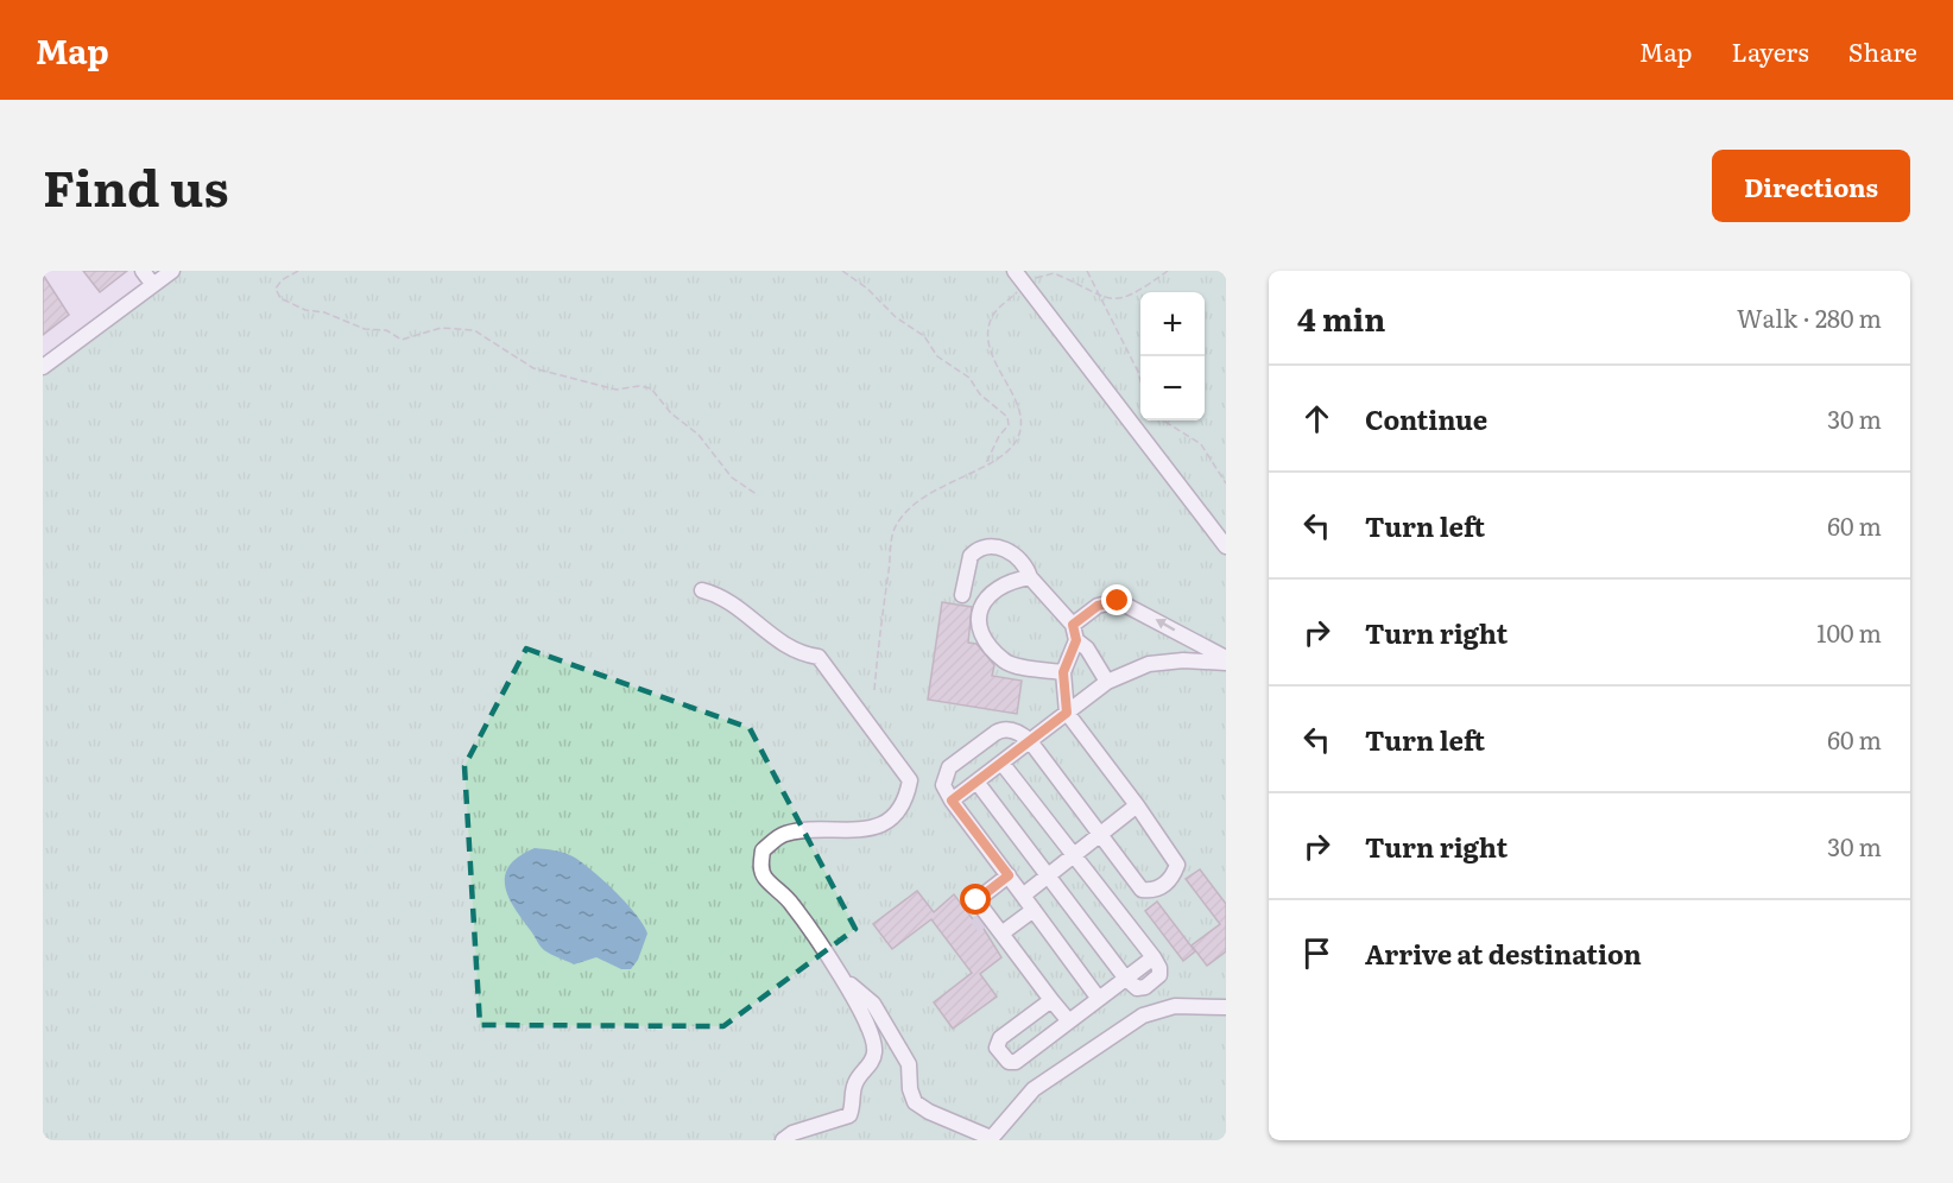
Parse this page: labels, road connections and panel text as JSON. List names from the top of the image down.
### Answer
{
  "page": {
    "header": "Map",
    "nav": ["Map", "Layers", "Share"],
    "title": "Find us",
    "buttons": "Directions",
    "heading": ["4 min", "Walk · 280 m"],
    "map_buttons": ["+", "−"],
    "list": [
      ["Continue", "30 m"],
      ["Turn left", "60 m"],
      ["Turn right", "100 m"],
      ["Turn left", "60 m"],
      ["Turn right", "30 m"],
      "Arrive at destination"
    ]
  }
}
